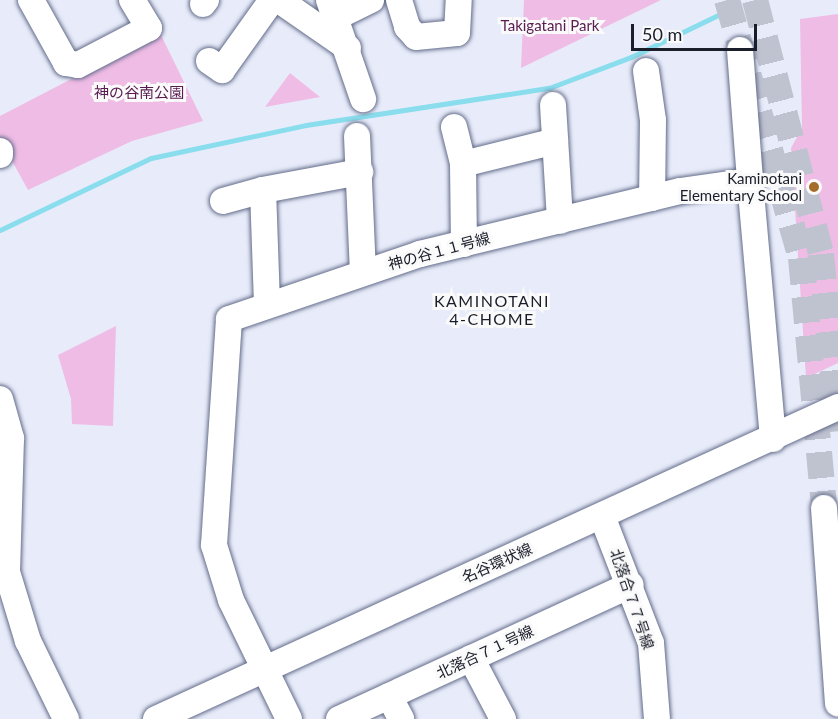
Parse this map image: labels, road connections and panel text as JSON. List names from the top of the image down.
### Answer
{
  "streets": {
    "street": [
      "神の谷１１号線",
      "名谷環状線",
      "北落合７７号線",
      "北落合７１号線"
    ]
  },
  "crossings": [
    ["神の谷１１号線", "名谷環状線"],
    ["名谷環状線", "北落合７７号線"],
    ["北落合７７号線", "北落合７１号線"]
  ],
  "districts": ["KAMINOTANI 4-CHOME"],
  "parks": ["Takigatani Park", "神の谷南公園"],
  "places": ["Kaminotani Elementary School"],
  "scale_bar": "50 m"
}
